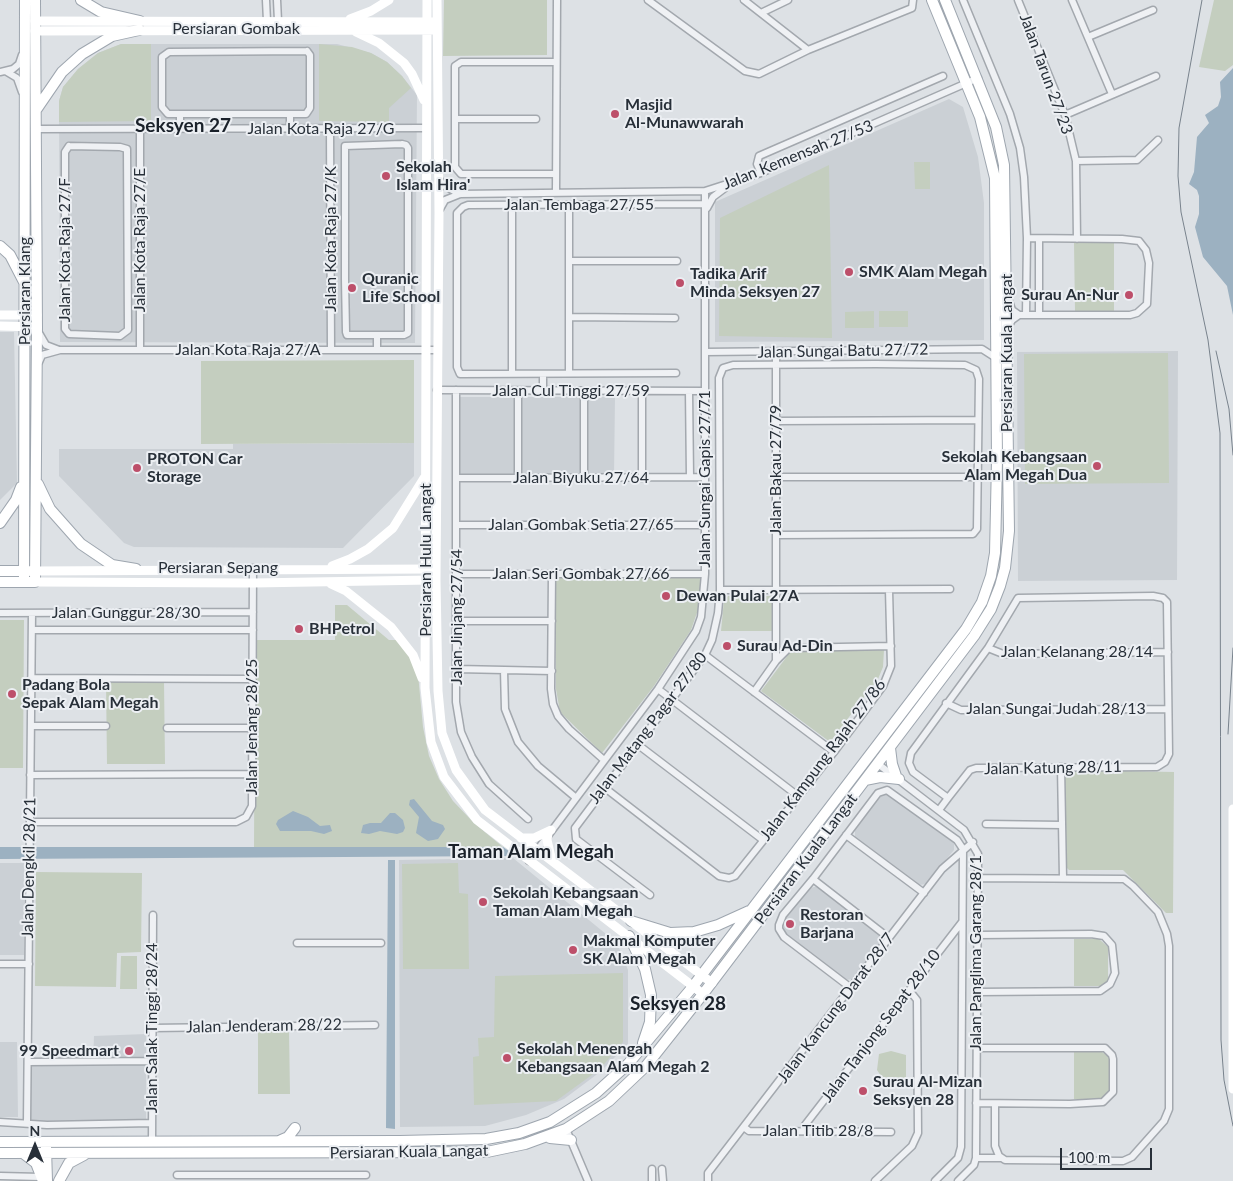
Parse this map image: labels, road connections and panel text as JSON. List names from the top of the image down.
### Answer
{
  "streets": {
    "main road": [
      "Persiaran Gombak",
      "Persiaran Klang",
      "Persiaran Kuala Langat",
      "Persiaran Hulu Langat",
      "Persiaran Sepang"
    ],
    "street": [
      "Jalan Tarun 27/23",
      "Jalan Kota Raja 27/G",
      "Jalan Kemensah 27/53",
      "Jalan Tembaga 27/55",
      "Jalan Kota Raja 27/K",
      "Jalan Kota Raja 27/E",
      "Jalan Kota Raja 27/F",
      "Jalan Kota Raja 27/A",
      "Jalan Sungai Batu 27/72",
      "Jalan Cul Tinggi 27/59",
      "Jalan Bakau 27/79",
      "Jalan Biyuku 27/64",
      "Jalan Sungai Gapis 27/71",
      "Jalan Gombak Setia 27/65",
      "Jalan Seri Gombak 27/66",
      "Jalan Gunggur 28/30",
      "Jalan Jinjang 27/54",
      "Jalan Kelanang 28/14",
      "Jalan Sungai Judah 28/13",
      "Jalan Jenang 28/25",
      "Jalan Matang Pagar 27/80",
      "Jalan Kampung Rajah 27/86",
      "Jalan Katung 28/11",
      "Jalan Dengkil 28/21",
      "Jalan Panglima Garang 28/1",
      "Jalan Kancung Darat 28/7",
      "Jalan Jenderam 28/22",
      "Jalan Tanjong Sepat 28/10",
      "Jalan Salak Tinggi 28/24",
      "Jalan Titib 28/8"
    ]
  },
  "crossings": [
    ["Persiaran Gombak", "Persiaran Klang"],
    ["Persiaran Gombak", "Persiaran Hulu Langat"],
    ["Jalan Kota Raja 27/G", "Jalan Kota Raja 27/K"],
    ["Jalan Kota Raja 27/G", "Jalan Kota Raja 27/E"],
    ["Jalan Kota Raja 27/G", "Persiaran Klang"],
    ["Jalan Kota Raja 27/G", "Persiaran Hulu Langat"],
    ["Jalan Kemensah 27/53", "Persiaran Kuala Langat"],
    ["Jalan Kemensah 27/53", "Jalan Sungai Gapis 27/71"],
    ["Jalan Tembaga 27/55", "Jalan Sungai Gapis 27/71"],
    ["Jalan Kota Raja 27/K", "Jalan Kota Raja 27/A"],
    ["Jalan Kota Raja 27/E", "Jalan Kota Raja 27/A"],
    ["Persiaran Klang", "Jalan Kota Raja 27/A"],
    ["Persiaran Klang", "Persiaran Sepang"],
    ["Jalan Kota Raja 27/A", "Persiaran Hulu Langat"],
    ["Jalan Sungai Batu 27/72", "Jalan Bakau 27/79"],
    ["Jalan Sungai Batu 27/72", "Jalan Sungai Gapis 27/71"],
    ["Persiaran Kuala Langat", "Persiaran Hulu Langat"],
    ["Persiaran Kuala Langat", "Jalan Panglima Garang 28/1"],
    ["Persiaran Kuala Langat", "Jalan Salak Tinggi 28/24"],
    ["Jalan Cul Tinggi 27/59", "Jalan Sungai Gapis 27/71"],
    ["Jalan Cul Tinggi 27/59", "Persiaran Hulu Langat"],
    ["Jalan Cul Tinggi 27/59", "Jalan Jinjang 27/54"],
    ["Jalan Bakau 27/79", "Jalan Matang Pagar 27/80"],
    ["Jalan Biyuku 27/64", "Jalan Sungai Gapis 27/71"],
    ["Jalan Biyuku 27/64", "Jalan Jinjang 27/54"],
    ["Jalan Sungai Gapis 27/71", "Jalan Gombak Setia 27/65"],
    ["Jalan Sungai Gapis 27/71", "Persiaran Hulu Langat"],
    ["Jalan Sungai Gapis 27/71", "Jalan Seri Gombak 27/66"],
    ["Jalan Gombak Setia 27/65", "Jalan Jinjang 27/54"],
    ["Persiaran Hulu Langat", "Persiaran Sepang"],
    ["Persiaran Sepang", "Jalan Jenang 28/25"],
    ["Jalan Seri Gombak 27/66", "Jalan Jinjang 27/54"],
    ["Jalan Gunggur 28/30", "Jalan Jenang 28/25"],
    ["Jalan Gunggur 28/30", "Jalan Dengkil 28/21"],
    ["Jalan Sungai Judah 28/13", "Jalan Katung 28/11"],
    ["Jalan Jenang 28/25", "Jalan Dengkil 28/21"],
    ["Jalan Matang Pagar 27/80", "Jalan Kampung Rajah 27/86"],
    ["Jalan Katung 28/11", "Jalan Panglima Garang 28/1"],
    ["Jalan Panglima Garang 28/1", "Jalan Kancung Darat 28/7"],
    ["Jalan Kancung Darat 28/7", "Jalan Titib 28/8"],
    ["Jalan Jenderam 28/22", "Jalan Salak Tinggi 28/24"],
    ["Jalan Tanjong Sepat 28/10", "Jalan Titib 28/8"]
  ],
  "districts": ["Seksyen 27", "Taman Alam Megah", "Seksyen 28"],
  "places": [
    "Masjid Al-Munawwarah",
    "Sekolah Islam Hira'",
    "SMK Alam Megah",
    "Tadika Arif Minda Seksyen 27",
    "Quranic Life School",
    "Surau An-Nur",
    "Sekolah Kebangsaan Alam Megah Dua",
    "PROTON Car Storage",
    "Dewan Pulai 27A",
    "BHPetrol",
    "Surau Ad-Din",
    "Padang Bola Sepak Alam Megah",
    "Sekolah Kebangsaan Taman Alam Megah",
    "Restoran Barjana",
    "Makmal Komputer SK Alam Megah",
    "99 Speedmart",
    "Sekolah Menengah Kebangsaan Alam Megah 2",
    "Surau Al-Mizan Seksyen 28"
  ],
  "scale_bar": "100 m",
  "north": "top"
}
